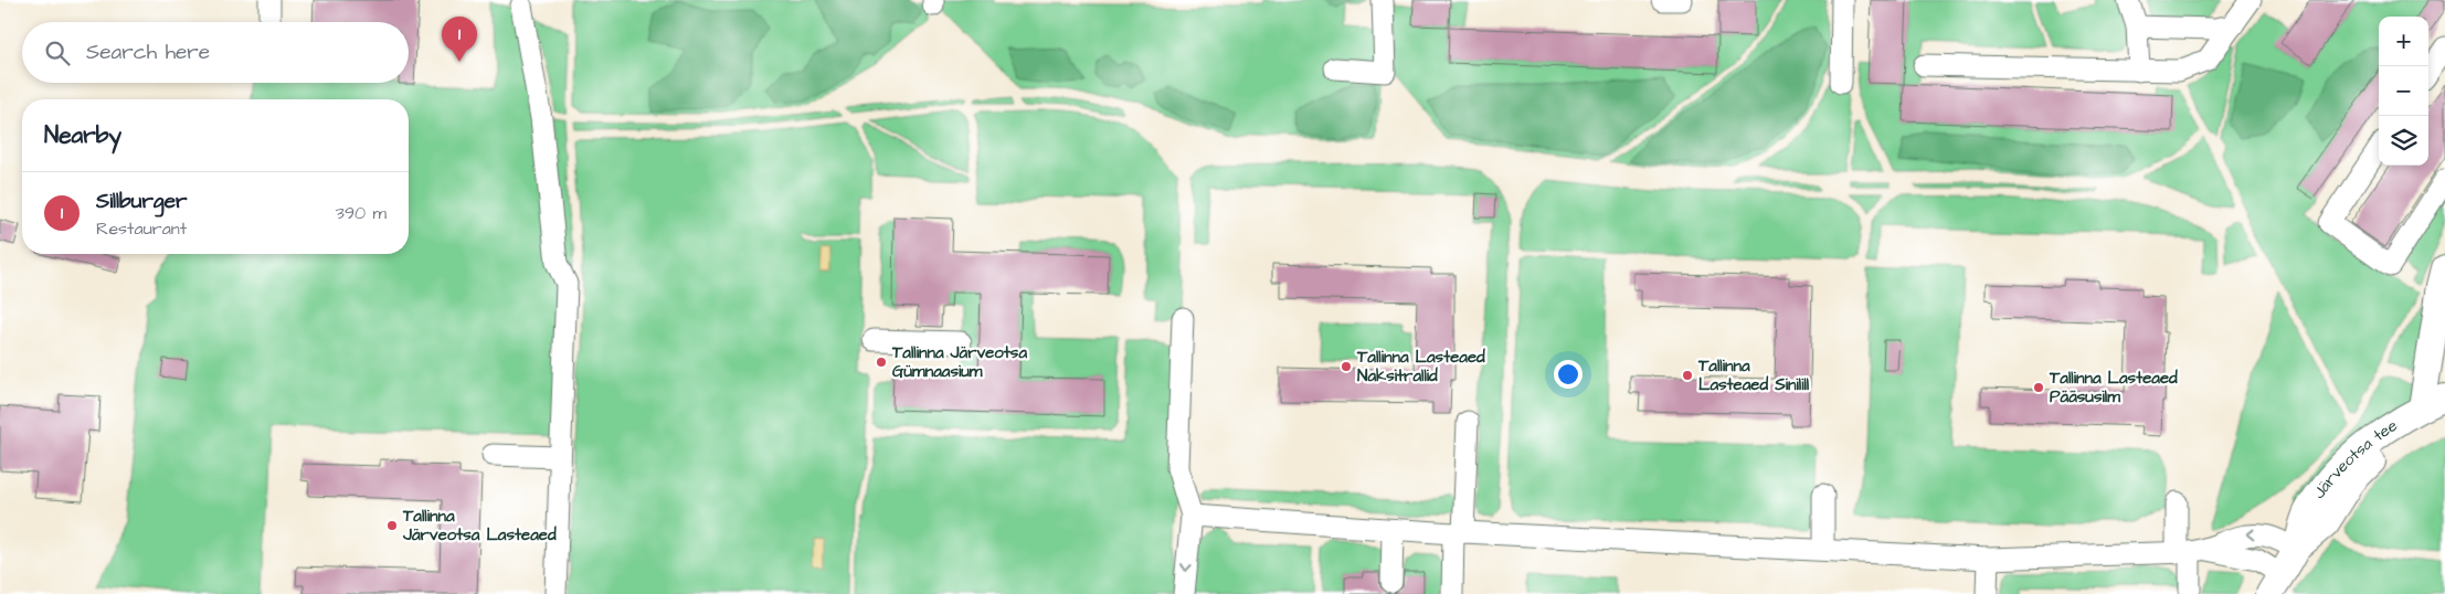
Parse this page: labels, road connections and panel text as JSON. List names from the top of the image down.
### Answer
{
  "streets": {
    "main road": ["Järveotsa tee"]
  },
  "places": [
    "Tallinna Järveotsa Gümnaasium",
    "Tallinna Lasteaed Naksitrallid",
    "Tallinna Lasteaed Sinilill",
    "Tallinna Lasteaed Pääsusilm",
    "Tallinna Järveotsa Lasteaed"
  ],
  "page": {
    "map_buttons": ["+", "−"],
    "pins": "1",
    "search": "Search here",
    "heading": "Nearby",
    "list": [
      {
        "mark": "1",
        "name": "Sillburger",
        "note": "Restaurant",
        "value": "390 m"
      }
    ]
  }
}
